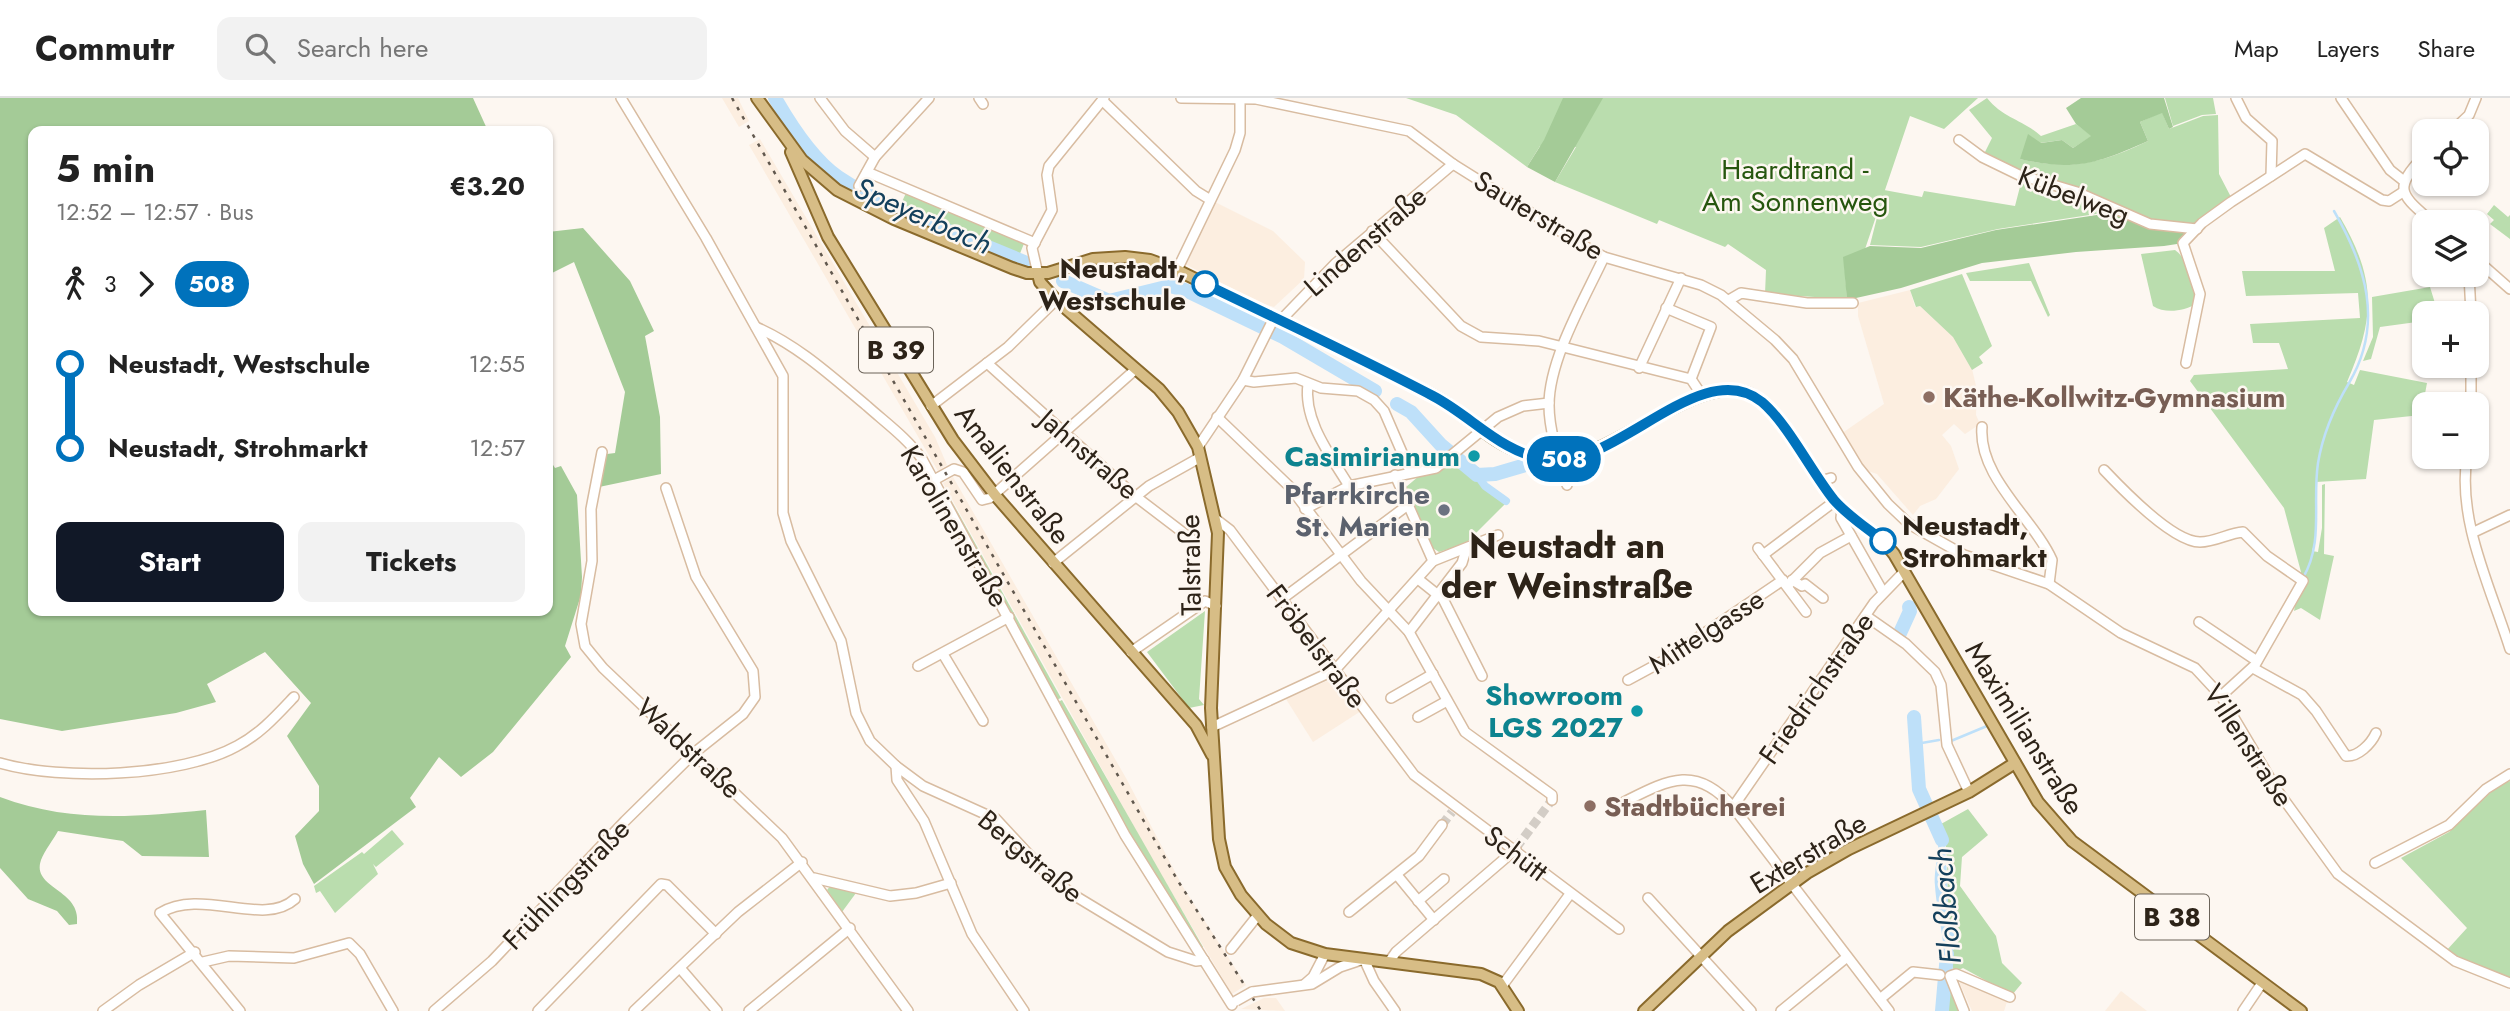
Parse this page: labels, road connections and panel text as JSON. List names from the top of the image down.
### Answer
{
  "streets": {
    "main road": [
      "B 39",
      "Amalienstraße",
      "Talstraße",
      "Maximilianstraße",
      "Exterstraße",
      "B 38"
    ],
    "street": [
      "Kübelweg",
      "Sauterstraße",
      "Lindenstraße",
      "Jahnstraße",
      "Karolinenstraße",
      "Mittelgasse",
      "Fröbelstraße",
      "Friedrichstraße",
      "Villenstraße",
      "Waldstraße",
      "Schütt",
      "Bergstraße",
      "Frühlingstraße"
    ]
  },
  "crossings": [
    ["Sauterstraße", "Lindenstraße"],
    ["Sauterstraße", "Villenstraße"],
    ["Lindenstraße", "Talstraße"],
    ["Lindenstraße", "B 38"],
    ["B 39", "Talstraße"],
    ["Amalienstraße", "Talstraße"],
    ["Karolinenstraße", "Bergstraße"],
    ["Talstraße", "Fröbelstraße"],
    ["Fröbelstraße", "Schütt"],
    ["Friedrichstraße", "Maximilianstraße"],
    ["Friedrichstraße", "B 38"],
    ["Maximilianstraße", "Exterstraße"],
    ["Maximilianstraße", "B 38"],
    ["Waldstraße", "Frühlingstraße"]
  ],
  "districts": ["Neustadt an der Weinstraße"],
  "water": ["Speyerbach", "Floßbach"],
  "parks": ["Haardtrand - Am Sonnenweg"],
  "places": [
    "Neustadt, Westschule",
    "Käthe-Kollwitz-Gymnasium",
    "Casimirianum",
    "Pfarrkirche St. Marien",
    "Neustadt, Strohmarkt",
    "Showroom LGS 2027",
    "Stadtbücherei"
  ],
  "lines": ["bus line 508"],
  "page": {
    "header": "Commutr",
    "search": "Search here",
    "nav": ["Map", "Layers", "Share"],
    "on_map": "508",
    "map_buttons": ["+", "−"],
    "heading": ["5 min", "12:52 – 12:57 · Bus", "€3.20"],
    "legs": ["3", "508"],
    "list": [
      {
        "name": "Neustadt, Westschule",
        "value": "12:55"
      },
      {
        "name": "Neustadt, Strohmarkt",
        "value": "12:57"
      }
    ],
    "buttons": ["Start", "Tickets"]
  }
}
